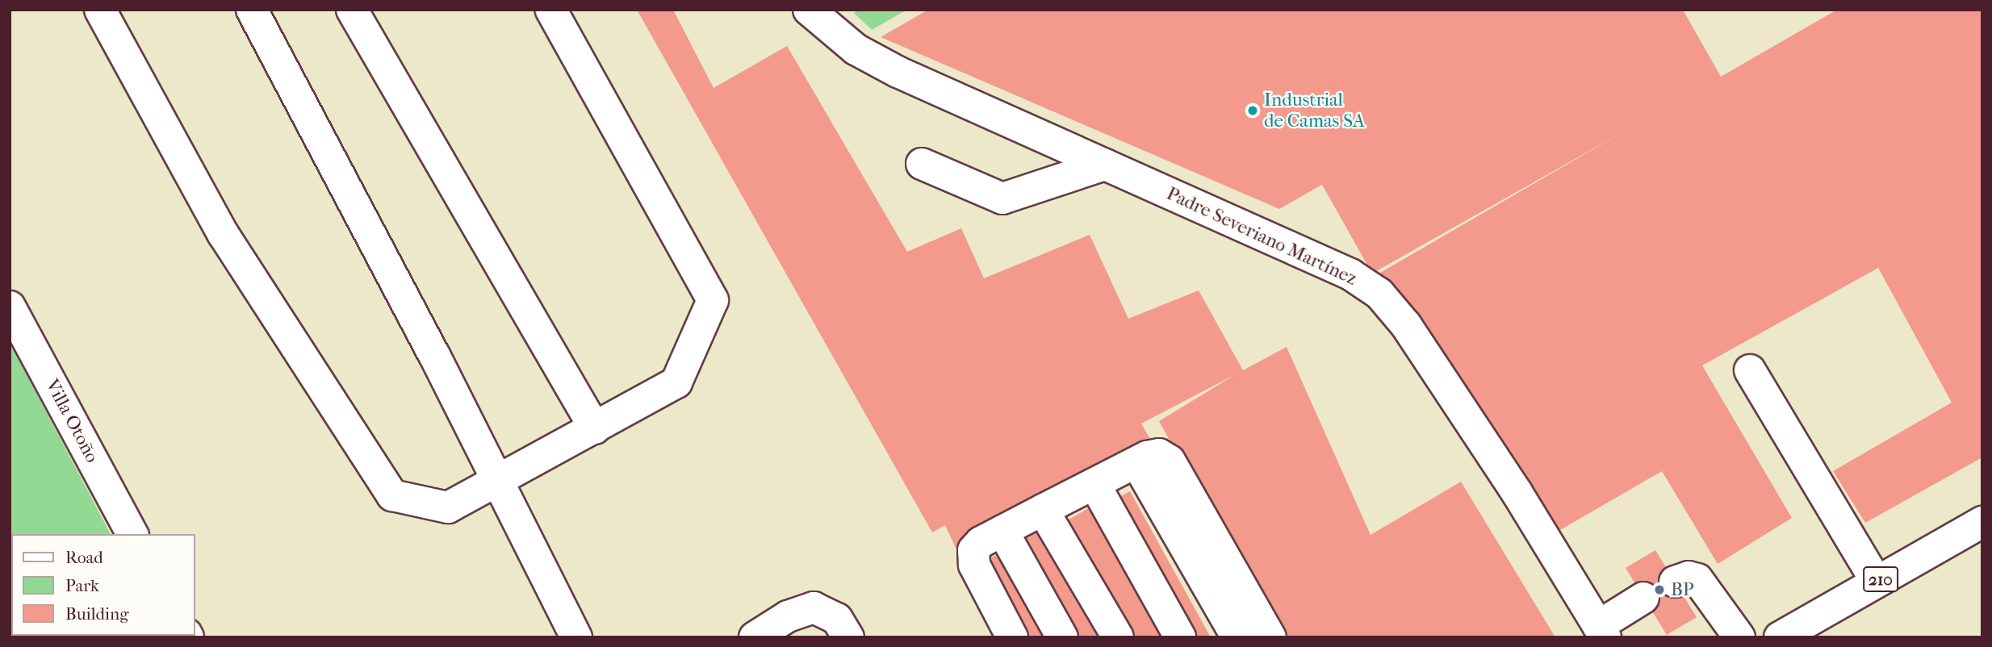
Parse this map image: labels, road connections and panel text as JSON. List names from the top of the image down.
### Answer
{
  "streets": {
    "main road": ["Padre Severiano Martínez", "Villa Otoño", "210"]
  },
  "places": ["Industrial de Camas SA", "BP"],
  "legend": ["Road", "Park", "Building"]
}
